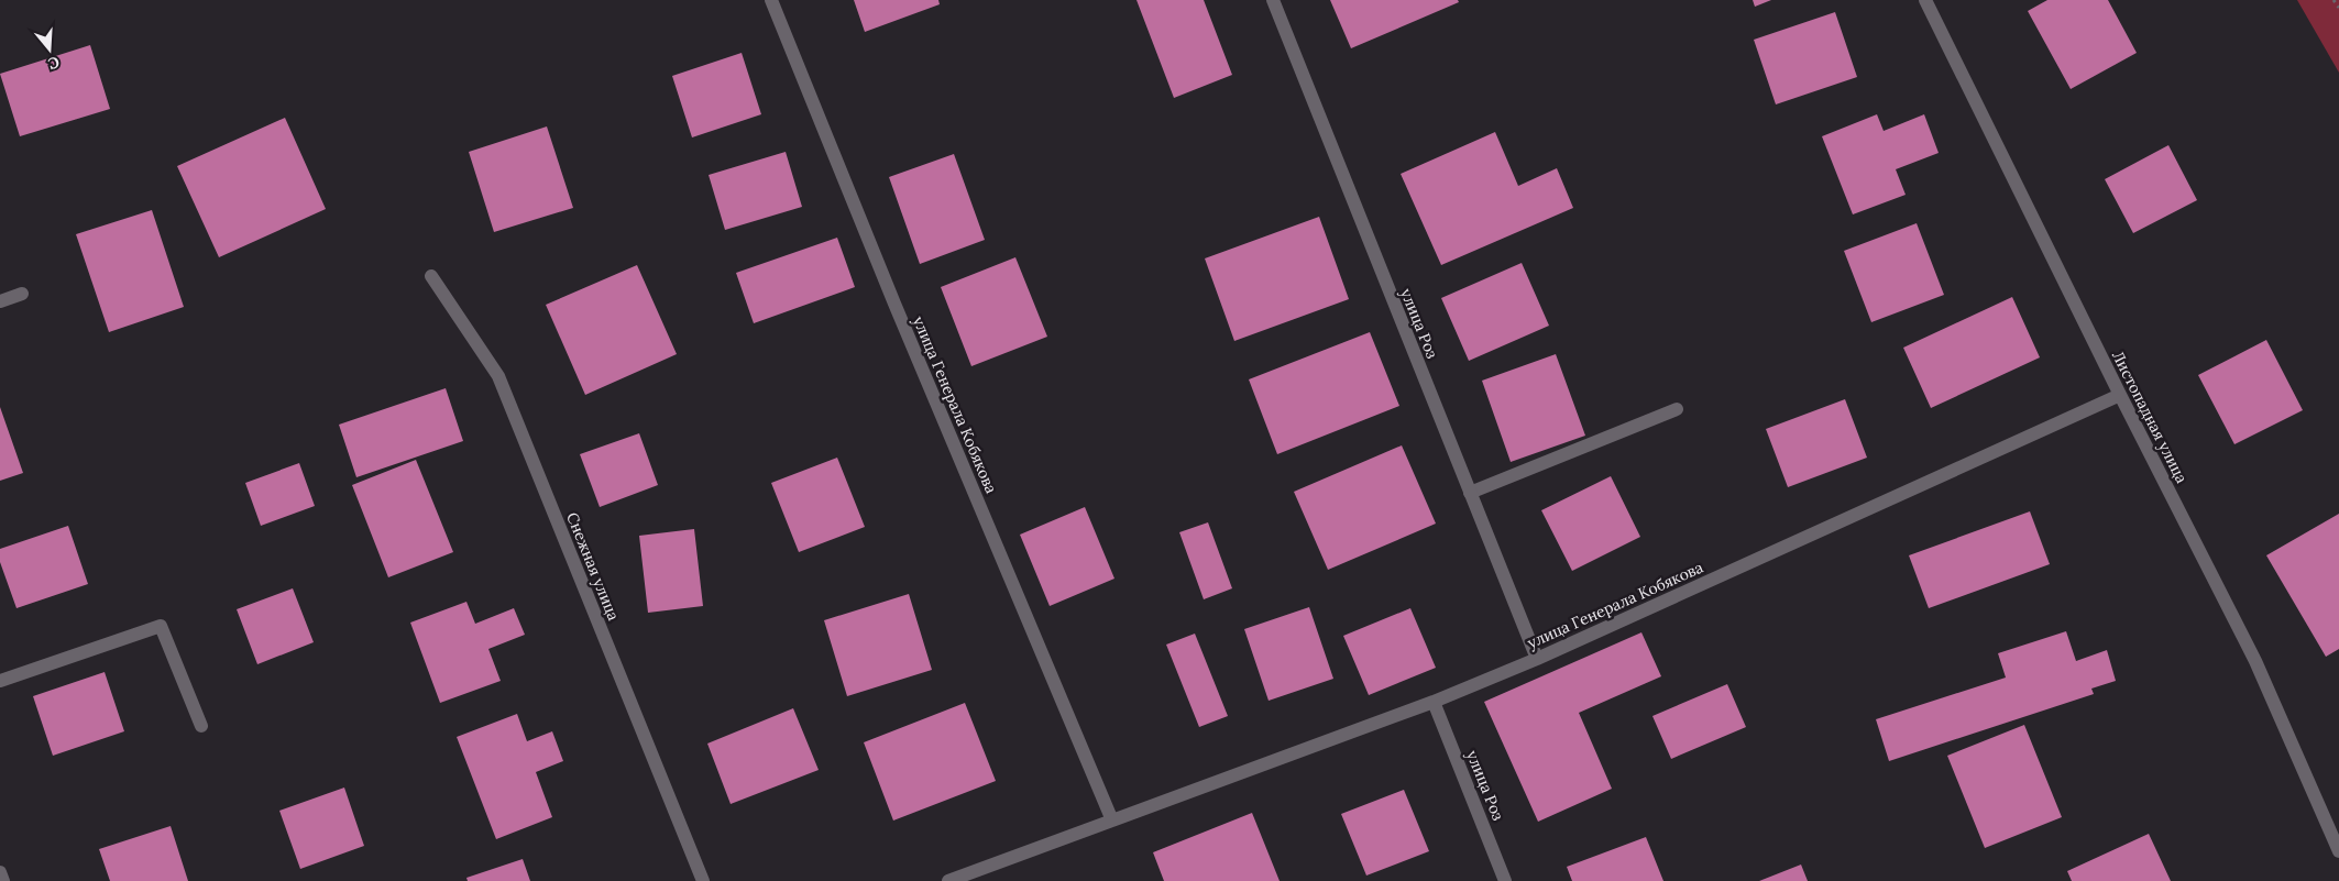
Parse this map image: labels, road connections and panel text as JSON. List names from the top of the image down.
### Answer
{
  "streets": {
    "street": [
      "улица Роз",
      "улица Генерала Кобякова",
      "Листопадная улица",
      "Снежная улица"
    ]
  },
  "crossings": [
    ["улица Роз", "улица Генерала Кобякова"],
    ["улица Генерала Кобякова", "Листопадная улица"]
  ],
  "north": "bottom"
}
